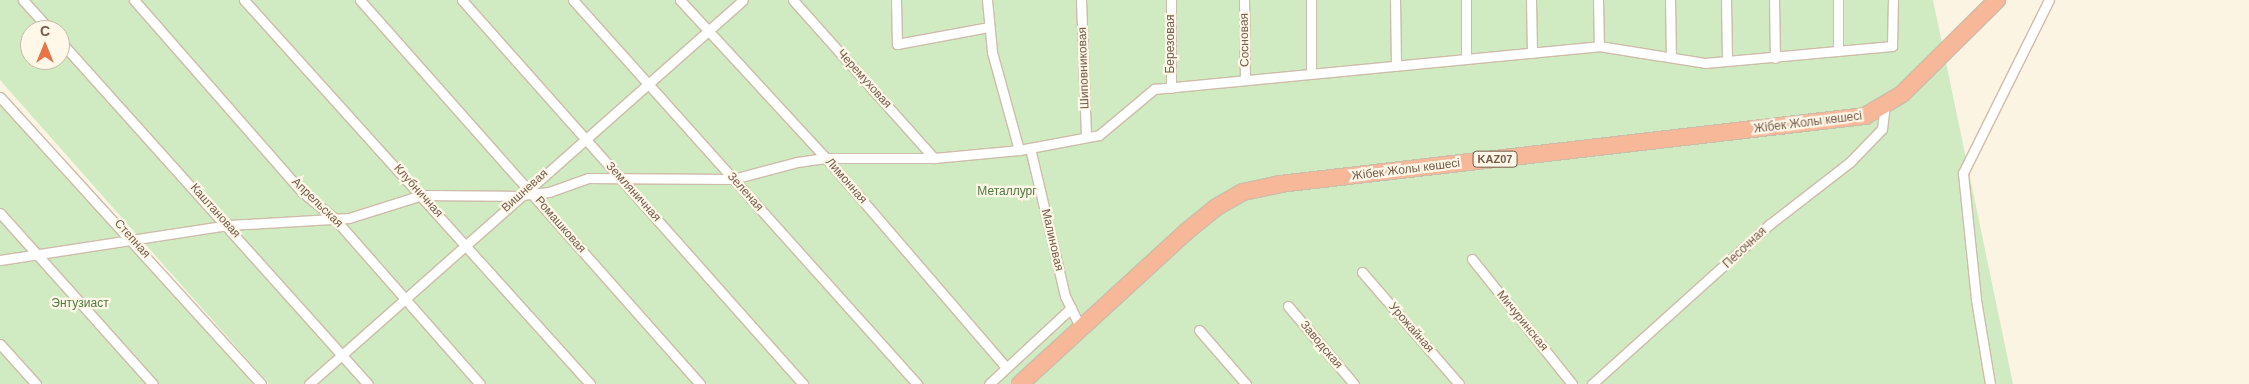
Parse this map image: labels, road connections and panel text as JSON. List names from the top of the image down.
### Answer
{
  "streets": {
    "highway": ["Жібек Жолы көшесі", "KAZ07"],
    "street": [
      "Сосновая",
      "Березовая",
      "Шиповниковая",
      "Черемуховая",
      "Лимонная",
      "Клубничная",
      "Вишневая",
      "Земляничная",
      "Зеленая",
      "Апрельская",
      "Каштановая",
      "Ромашковая",
      "Степная",
      "Малиновая",
      "Песочная",
      "Мичуринская",
      "Урожайная",
      "Заводская"
    ]
  },
  "crossings": [
    ["Жібек Жолы көшесі", "Малиновая"],
    ["Жібек Жолы көшесі", "Песочная"],
    ["Лимонная", "Вишневая"],
    ["Клубничная", "Вишневая"],
    ["Вишневая", "Земляничная"],
    ["Вишневая", "Зеленая"],
    ["Вишневая", "Апрельская"],
    ["Вишневая", "Каштановая"],
    ["Вишневая", "Ромашковая"]
  ],
  "parks": ["Металлург", "Энтузиаст"],
  "north": "top"
}
